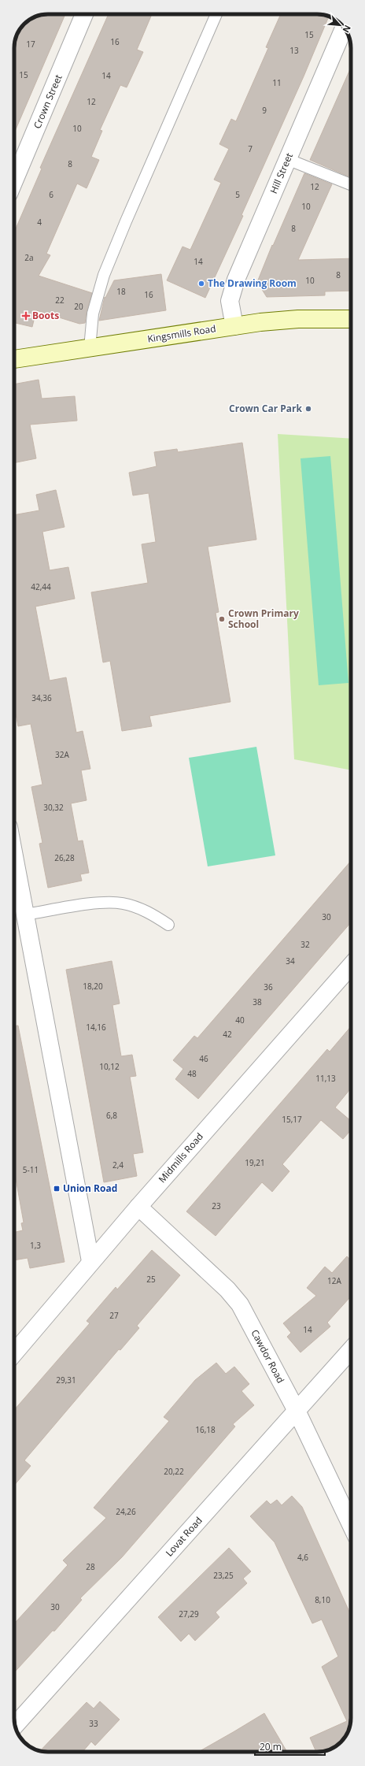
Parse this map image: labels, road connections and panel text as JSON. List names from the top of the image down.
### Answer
{
  "streets": {
    "street": [
      "Crown Street",
      "Hill Street",
      "Kingsmills Road",
      "Midmills Road",
      "Cawdor Road",
      "Lovat Road"
    ]
  },
  "crossings": [
    ["Hill Street", "Kingsmills Road"],
    ["Midmills Road", "Cawdor Road"],
    ["Cawdor Road", "Lovat Road"]
  ],
  "places": {
    "other": ["The Drawing Room", "Crown Car Park", "Crown Primary School"],
    "health": ["Boots"],
    "transit": ["Union Road"]
  },
  "house_numbers": [
    "15",
    "16",
    "17",
    "13",
    "15",
    "14",
    "11",
    "12",
    "9",
    "10",
    "7",
    "8",
    "12",
    "6",
    "5",
    "10",
    "4",
    "8",
    "2a",
    "14",
    "8",
    "10",
    "18",
    "16",
    "22",
    "20",
    "42,44",
    "34,36",
    "32A",
    "30,32",
    "26,28",
    "30",
    "32",
    "34",
    "18,20",
    "36",
    "38",
    "40",
    "14,16",
    "42",
    "46",
    "10,12",
    "48",
    "11,13",
    "6,8",
    "15,17",
    "19,21",
    "2,4",
    "5-11",
    "23",
    "1,3",
    "25",
    "12A",
    "27",
    "14",
    "29,31",
    "16,18",
    "20,22",
    "24,26",
    "4,6",
    "28",
    "23,25",
    "8,10",
    "30",
    "27,29",
    "33"
  ],
  "scale_bar": "20 m",
  "north": "bottom right"
}
